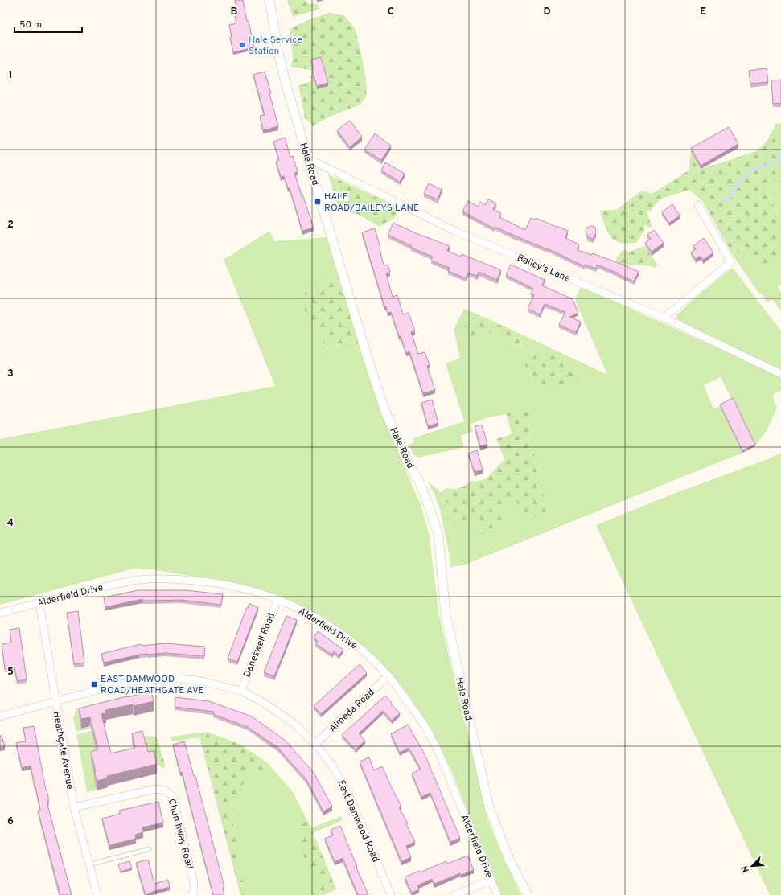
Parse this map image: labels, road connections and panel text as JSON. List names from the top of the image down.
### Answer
{
  "streets": {
    "street": [
      "Hale Road",
      "Bailey's Lane",
      "Alderfield Drive",
      "Daneswell Road",
      "Almeda Road",
      "Heathgate Avenue",
      "East Damwood Road",
      "Churchway Road"
    ]
  },
  "crossings": [
    ["Hale Road", "Bailey's Lane"],
    ["Alderfield Drive", "Daneswell Road"],
    ["Alderfield Drive", "Almeda Road"],
    ["Alderfield Drive", "Heathgate Avenue"],
    ["Daneswell Road", "East Damwood Road"],
    ["Almeda Road", "East Damwood Road"],
    ["Heathgate Avenue", "East Damwood Road"],
    ["Heathgate Avenue", "Churchway Road"]
  ],
  "places": {
    "other": ["Hale Service Station"],
    "transit": ["HALE ROAD/BAILEYS LANE", "EAST DAMWOOD ROAD/HEATHGATE AVE"]
  },
  "scale_bar": "50 m",
  "north": "bottom left",
  "grid": {
    "columns": [
      "B",
      "C",
      "D",
      "E"
    ],
    "rows": [
      "1",
      "2",
      "3",
      "4",
      "5",
      "6"
    ]
  }
}
